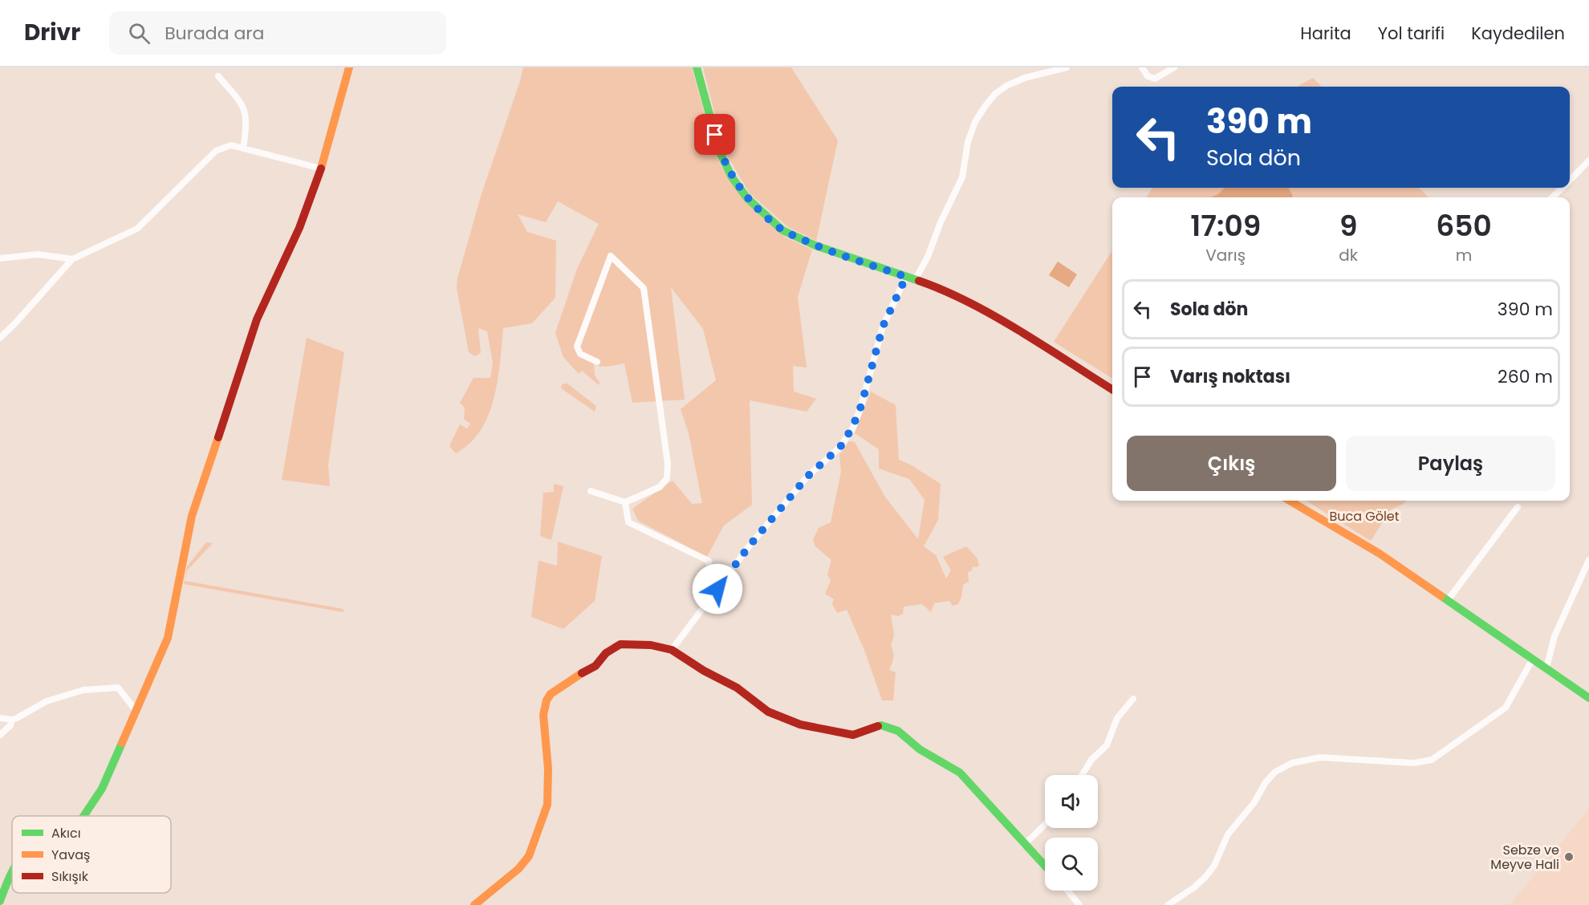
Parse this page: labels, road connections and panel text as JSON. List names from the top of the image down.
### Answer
{
  "parks": ["Buca Gölet"],
  "places": ["Sebze ve Meyve Hali"],
  "legend": ["Akıcı", "Yavaş", "Sıkışık"],
  "page": {
    "header": "Drivr",
    "search": "Burada ara",
    "nav": ["Harita", "Yol tarifi", "Kaydedilen"],
    "turn": ["390 m", "Sola dön"],
    "eta": [
      "17:09",
      "Varış",
      "9",
      "dk",
      "650",
      "m"
    ],
    "list": [
      {
        "name": "Sola dön",
        "value": "390 m"
      },
      {
        "name": "Varış noktası",
        "value": "260 m"
      }
    ],
    "buttons": ["Çıkış", "Paylaş"]
  }
}
